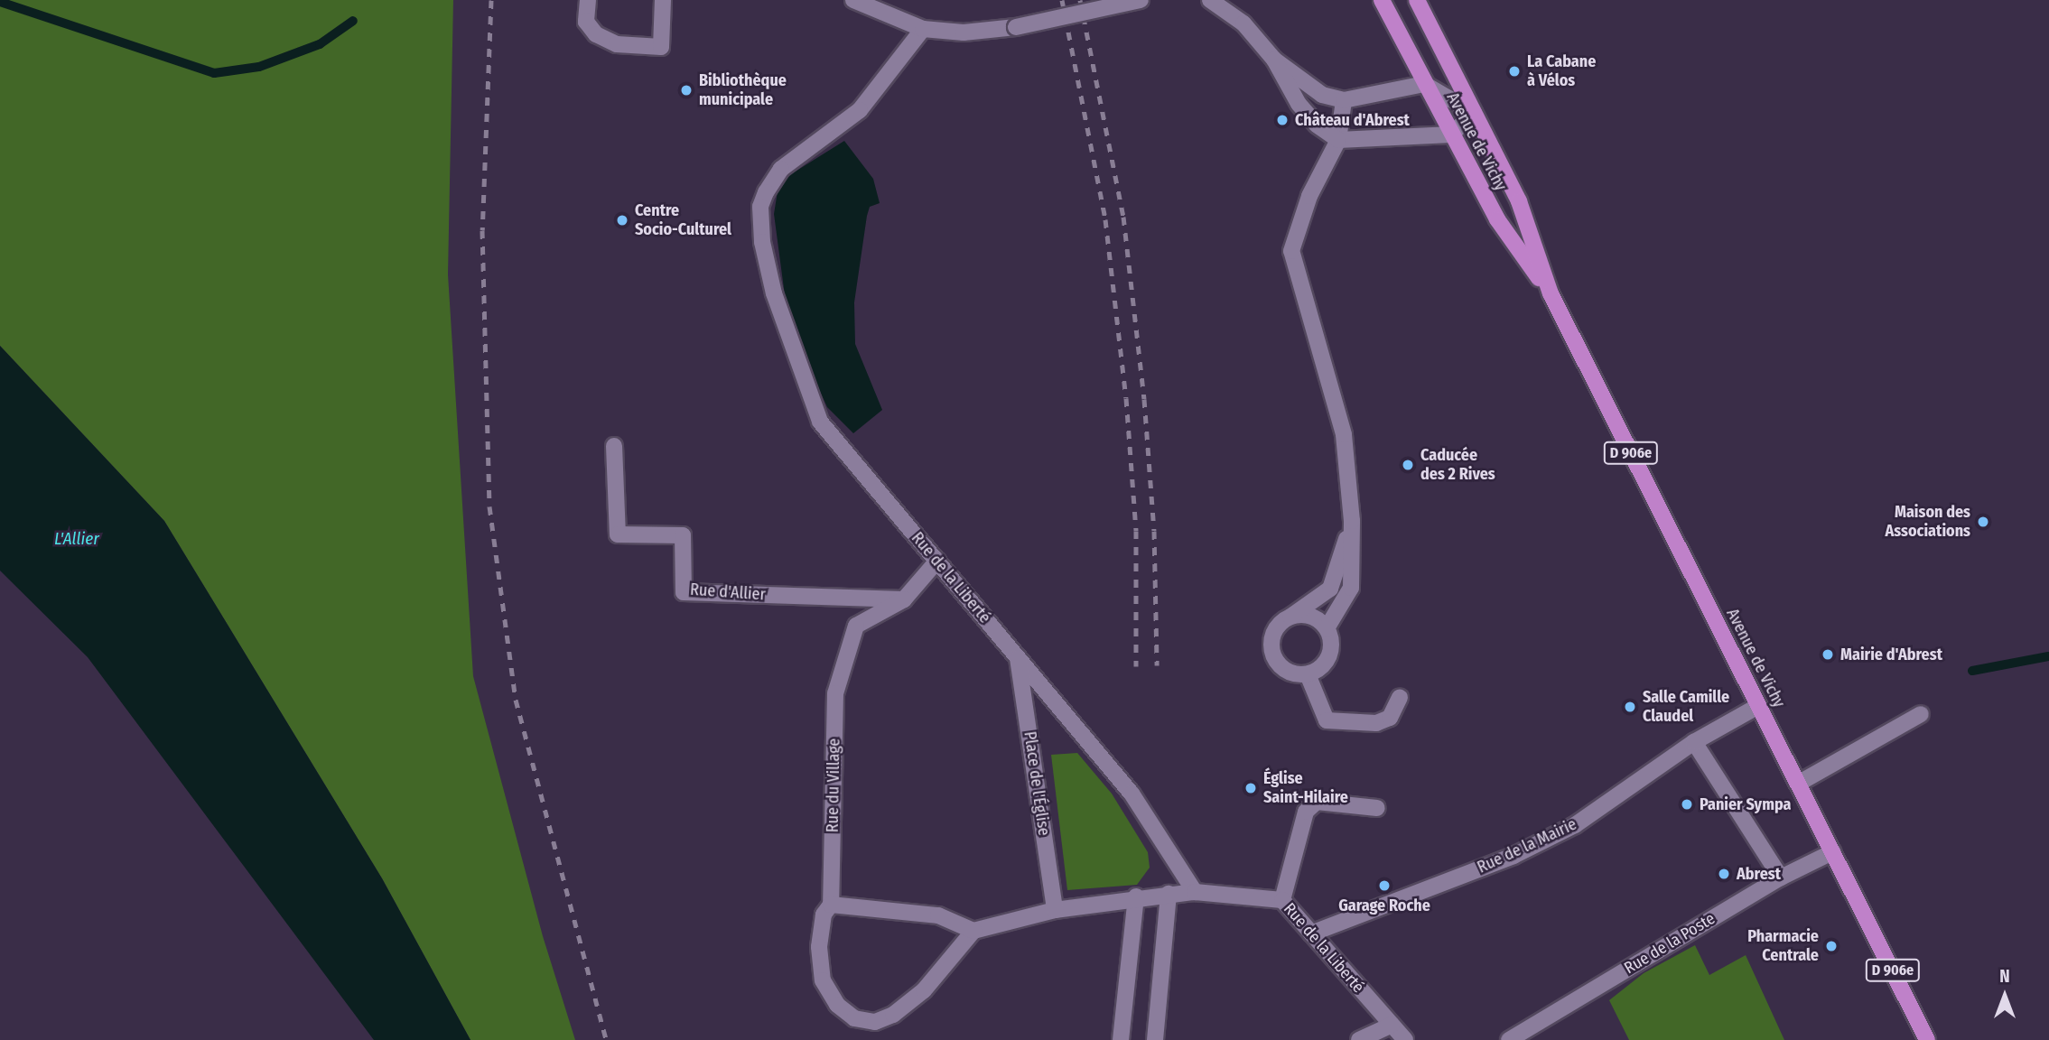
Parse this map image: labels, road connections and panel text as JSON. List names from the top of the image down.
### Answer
{
  "streets": {
    "main road": ["Avenue de Vichy", "D 906e"],
    "street": [
      "Rue de la Liberté",
      "Rue d'Allier",
      "Place de l'Église",
      "Rue du Village",
      "Rue de la Mairie",
      "Rue de la Poste"
    ]
  },
  "crossings": [
    ["Avenue de Vichy", "Rue de la Mairie"],
    ["Avenue de Vichy", "Rue de la Poste"],
    ["Rue de la Liberté", "Place de l'Église"],
    ["Rue de la Liberté", "Rue du Village"],
    ["Rue de la Liberté", "Rue de la Mairie"],
    ["Rue d'Allier", "Rue du Village"]
  ],
  "water": ["L'Allier"],
  "places": [
    "La Cabane à Vélos",
    "Bibliothèque municipale",
    "Château d'Abrest",
    "Centre Socio-Culturel",
    "Caducée des 2 Rives",
    "Maison des Associations",
    "Mairie d'Abrest",
    "Salle Camille Claudel",
    "Église Saint-Hilaire",
    "Panier Sympa",
    "Abrest",
    "Garage Roche",
    "Pharmacie Centrale"
  ],
  "north": "top"
}
